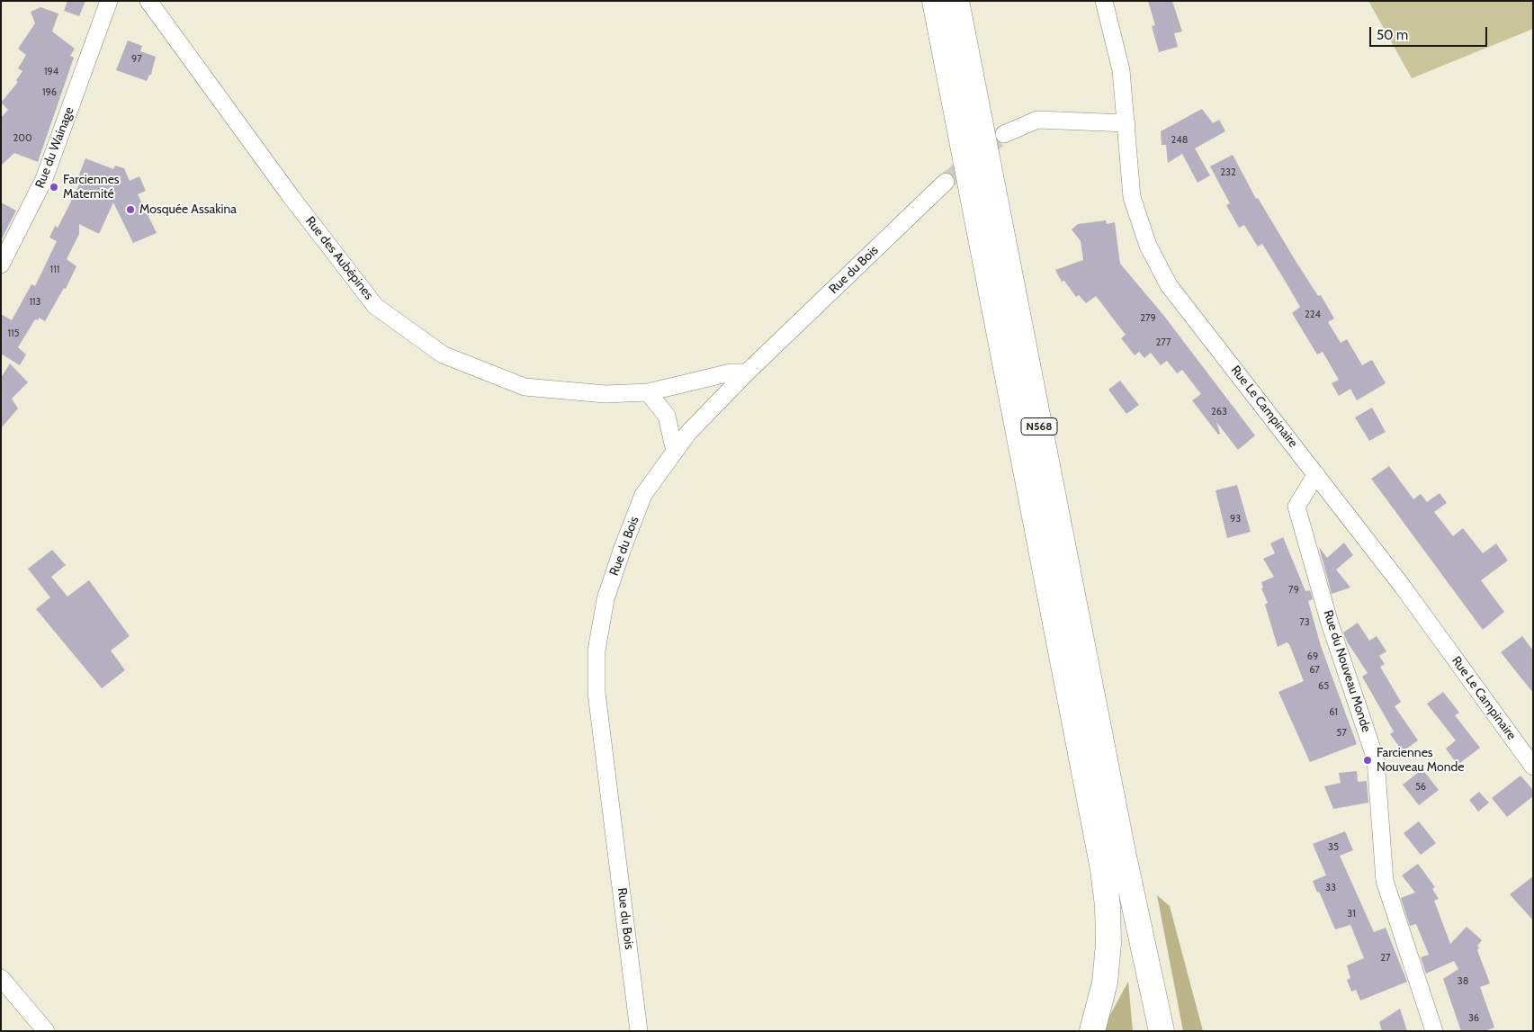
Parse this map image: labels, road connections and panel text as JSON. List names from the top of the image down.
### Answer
{
  "streets": {
    "highway": ["N568"],
    "street": [
      "Rue du Wainage",
      "Rue des Aubépines",
      "Rue du Bois",
      "Rue Le Campinaire",
      "Rue du Nouveau Monde"
    ]
  },
  "crossings": [
    ["Rue des Aubépines", "Rue du Bois"],
    ["Rue Le Campinaire", "Rue du Nouveau Monde"]
  ],
  "places": ["Farciennes Maternité", "Mosquée Assakina", "Farciennes Nouveau Monde"],
  "house_numbers": [
    "97",
    "194",
    "196",
    "200",
    "248",
    "232",
    "111",
    "113",
    "224",
    "279",
    "115",
    "277",
    "263",
    "93",
    "79",
    "73",
    "69",
    "67",
    "65",
    "61",
    "57",
    "56",
    "35",
    "33",
    "31",
    "27",
    "38",
    "36"
  ],
  "scale_bar": "50 m"
}
